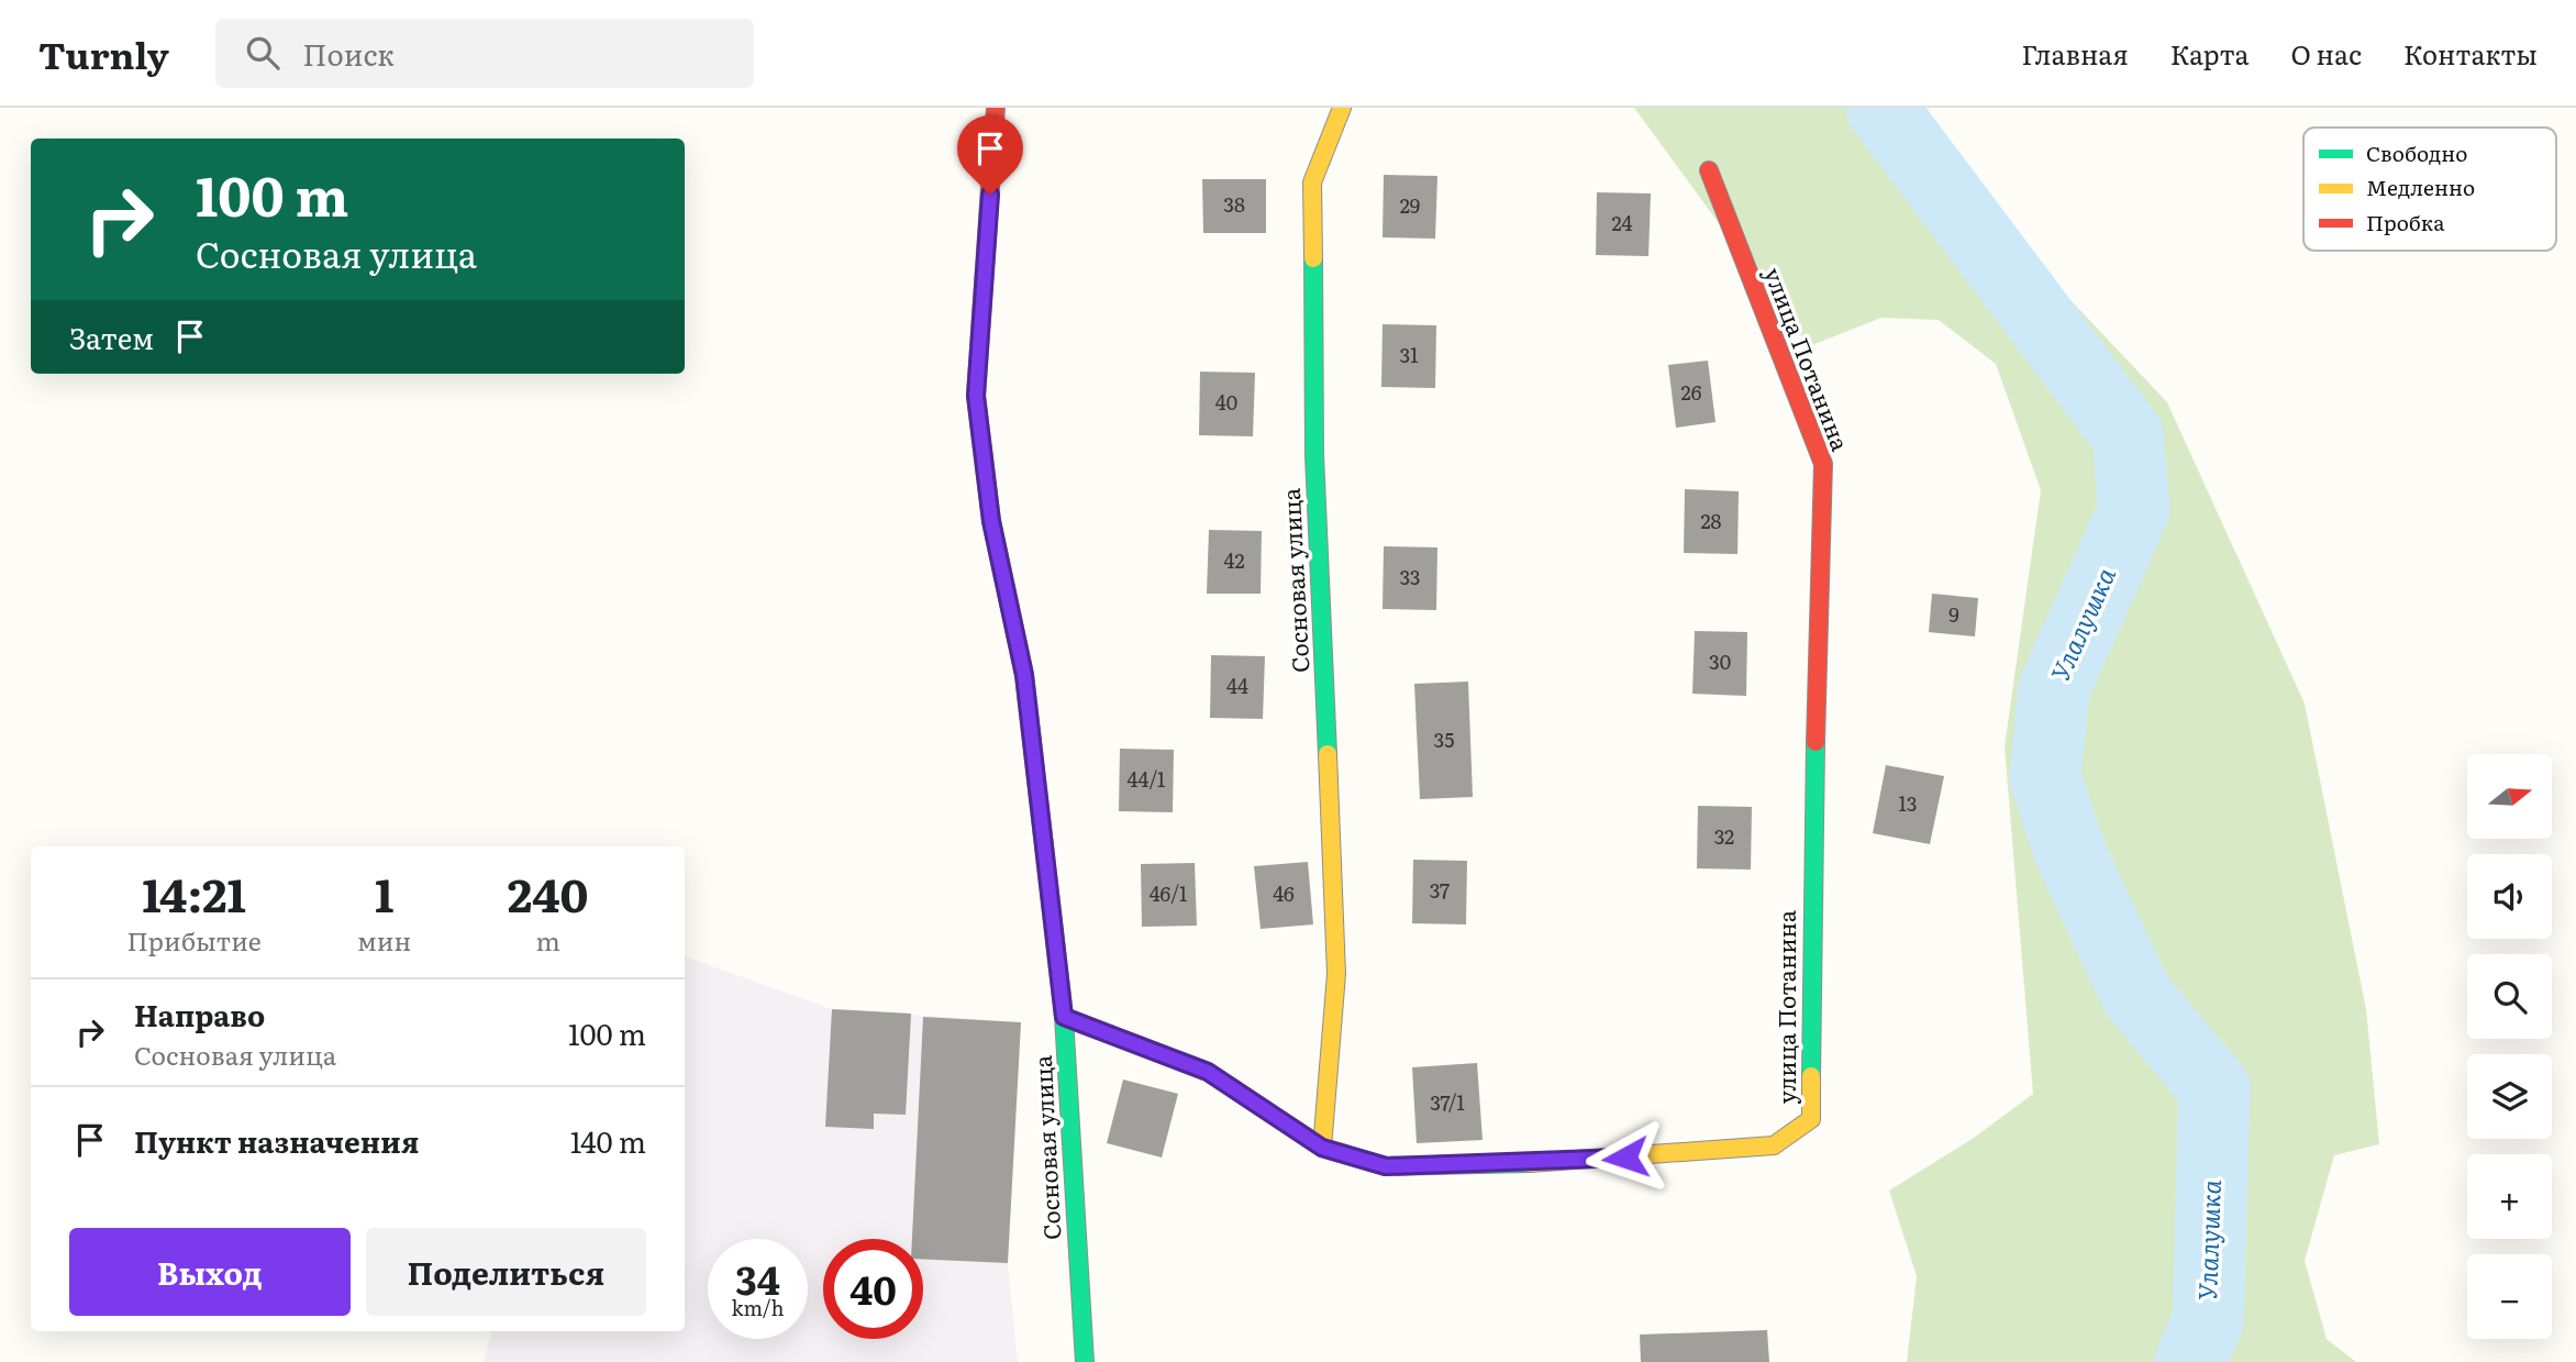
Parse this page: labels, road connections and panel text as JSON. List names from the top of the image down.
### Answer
{
  "streets": {
    "street": ["улица Потанина", "Сосновая улица"]
  },
  "crossings": [
    ["улица Потанина", "Сосновая улица"]
  ],
  "water": ["Улалушка"],
  "house_numbers": [
    "38",
    "29",
    "24",
    "31",
    "26",
    "40",
    "28",
    "42",
    "33",
    "9",
    "30",
    "44",
    "35",
    "44/1",
    "13",
    "32",
    "37",
    "46/1",
    "46",
    "37/1"
  ],
  "legend": ["Свободно", "Медленно", "Пробка"],
  "north": "right",
  "page": {
    "header": "Turnly",
    "search": "Поиск",
    "nav": [
      "Главная",
      "Карта",
      "О нас",
      "Контакты"
    ],
    "turn": ["100 m", "Сосновая улица"],
    "then": "Затем",
    "map_buttons": ["+", "−"],
    "eta": [
      "14:21",
      "Прибытие",
      "1",
      "мин",
      "240",
      "m"
    ],
    "list": [
      {
        "name": "Направо",
        "note": "Сосновая улица",
        "value": "100 m"
      },
      {
        "name": "Пункт назначения",
        "value": "140 m"
      }
    ],
    "buttons": ["Выход", "Поделиться"],
    "speed": "34 km/h",
    "limit": "40"
  }
}
